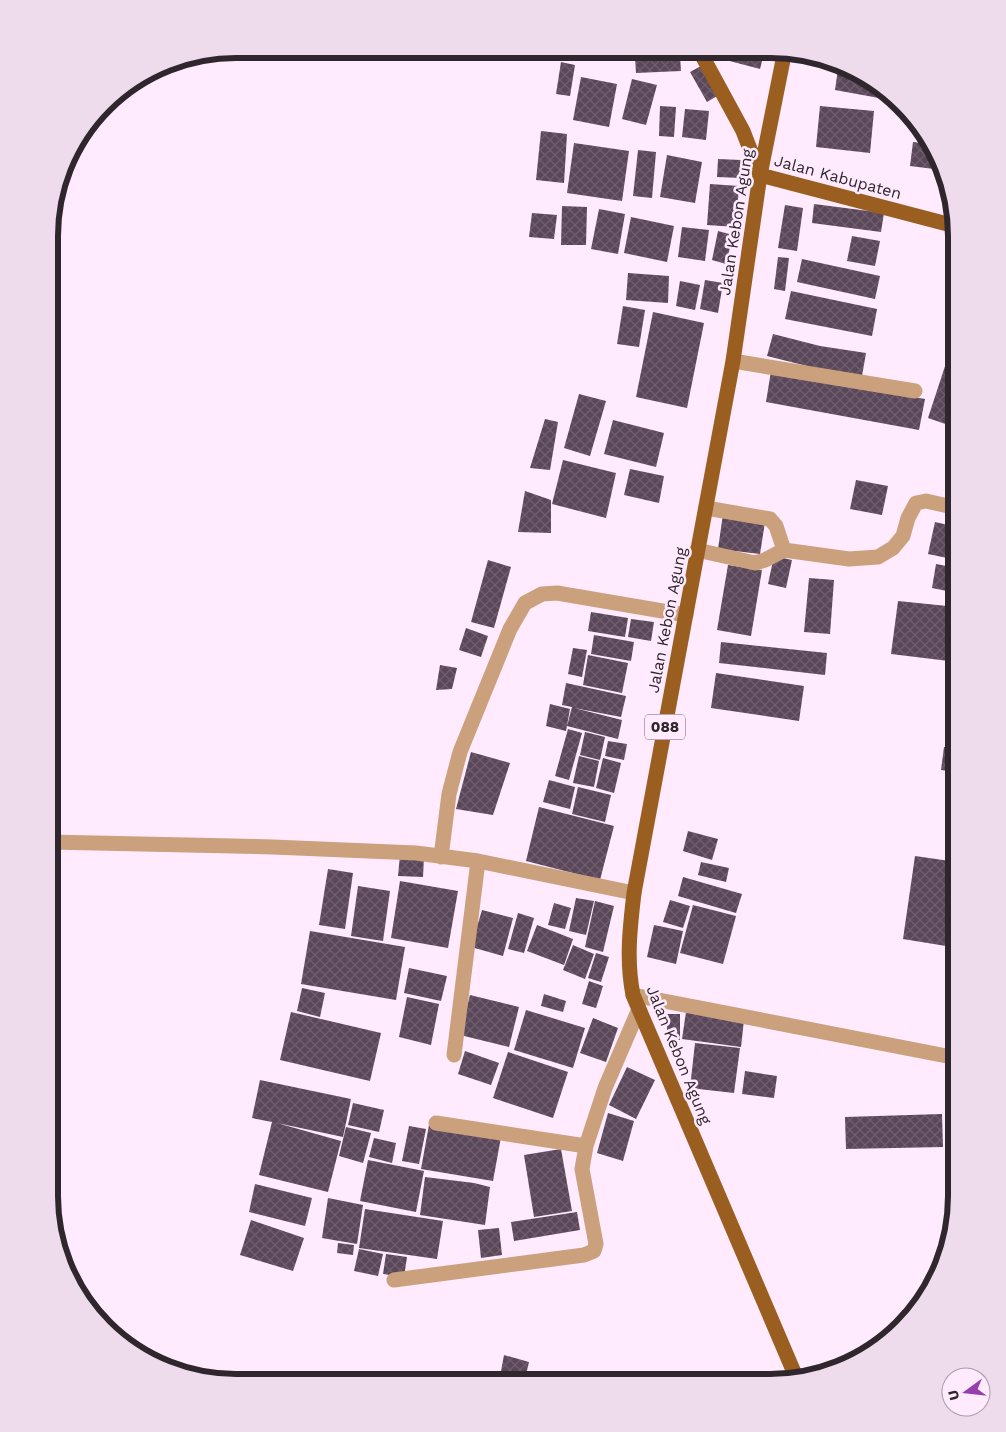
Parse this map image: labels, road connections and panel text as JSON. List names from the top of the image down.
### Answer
{
  "streets": {
    "main road": ["Jalan Kabupaten", "Jalan Kebon Agung", "088"]
  },
  "crossings": [
    ["Jalan Kabupaten", "Jalan Kebon Agung"]
  ],
  "north": "left"
}
